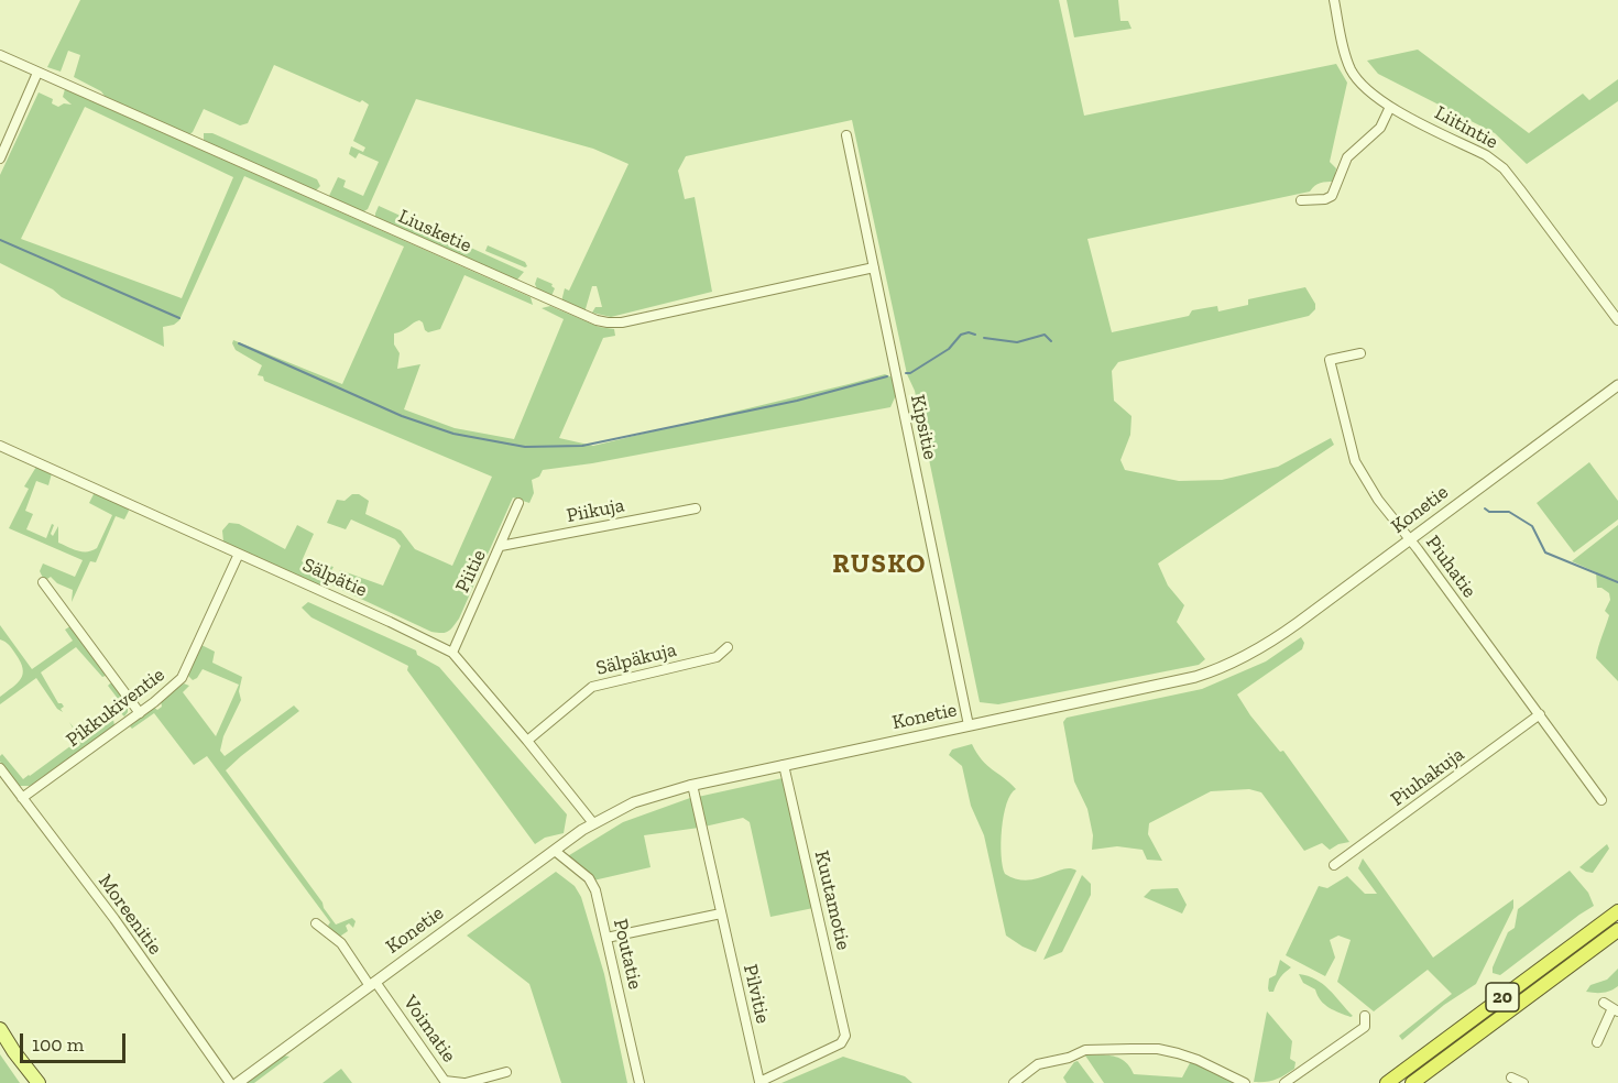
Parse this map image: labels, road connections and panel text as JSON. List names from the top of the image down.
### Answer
{
  "streets": {
    "highway": ["20"],
    "street": [
      "Liitintie",
      "Liusketie",
      "Kipsitie",
      "Konetie",
      "Piikuja",
      "Piuhatie",
      "Piitie",
      "Sälpätie",
      "Sälpäkuja",
      "Pikkukiventie",
      "Piuhakuja",
      "Kuutamotie",
      "Moreenitie",
      "Poutatie",
      "Pilvitie",
      "Voimatie"
    ]
  },
  "crossings": [
    ["Liusketie", "Kipsitie"],
    ["Kipsitie", "Konetie"],
    ["Konetie", "Piuhatie"],
    ["Konetie", "Sälpätie"],
    ["Konetie", "Kuutamotie"],
    ["Konetie", "Poutatie"],
    ["Konetie", "Pilvitie"],
    ["Konetie", "Voimatie"],
    ["Piikuja", "Piitie"],
    ["Piuhatie", "Piuhakuja"],
    ["Piitie", "Sälpätie"],
    ["Sälpätie", "Sälpäkuja"],
    ["Sälpätie", "Pikkukiventie"],
    ["Pikkukiventie", "Moreenitie"],
    ["Kuutamotie", "Pilvitie"]
  ],
  "districts": ["RUSKO"],
  "scale_bar": "100 m"
}
